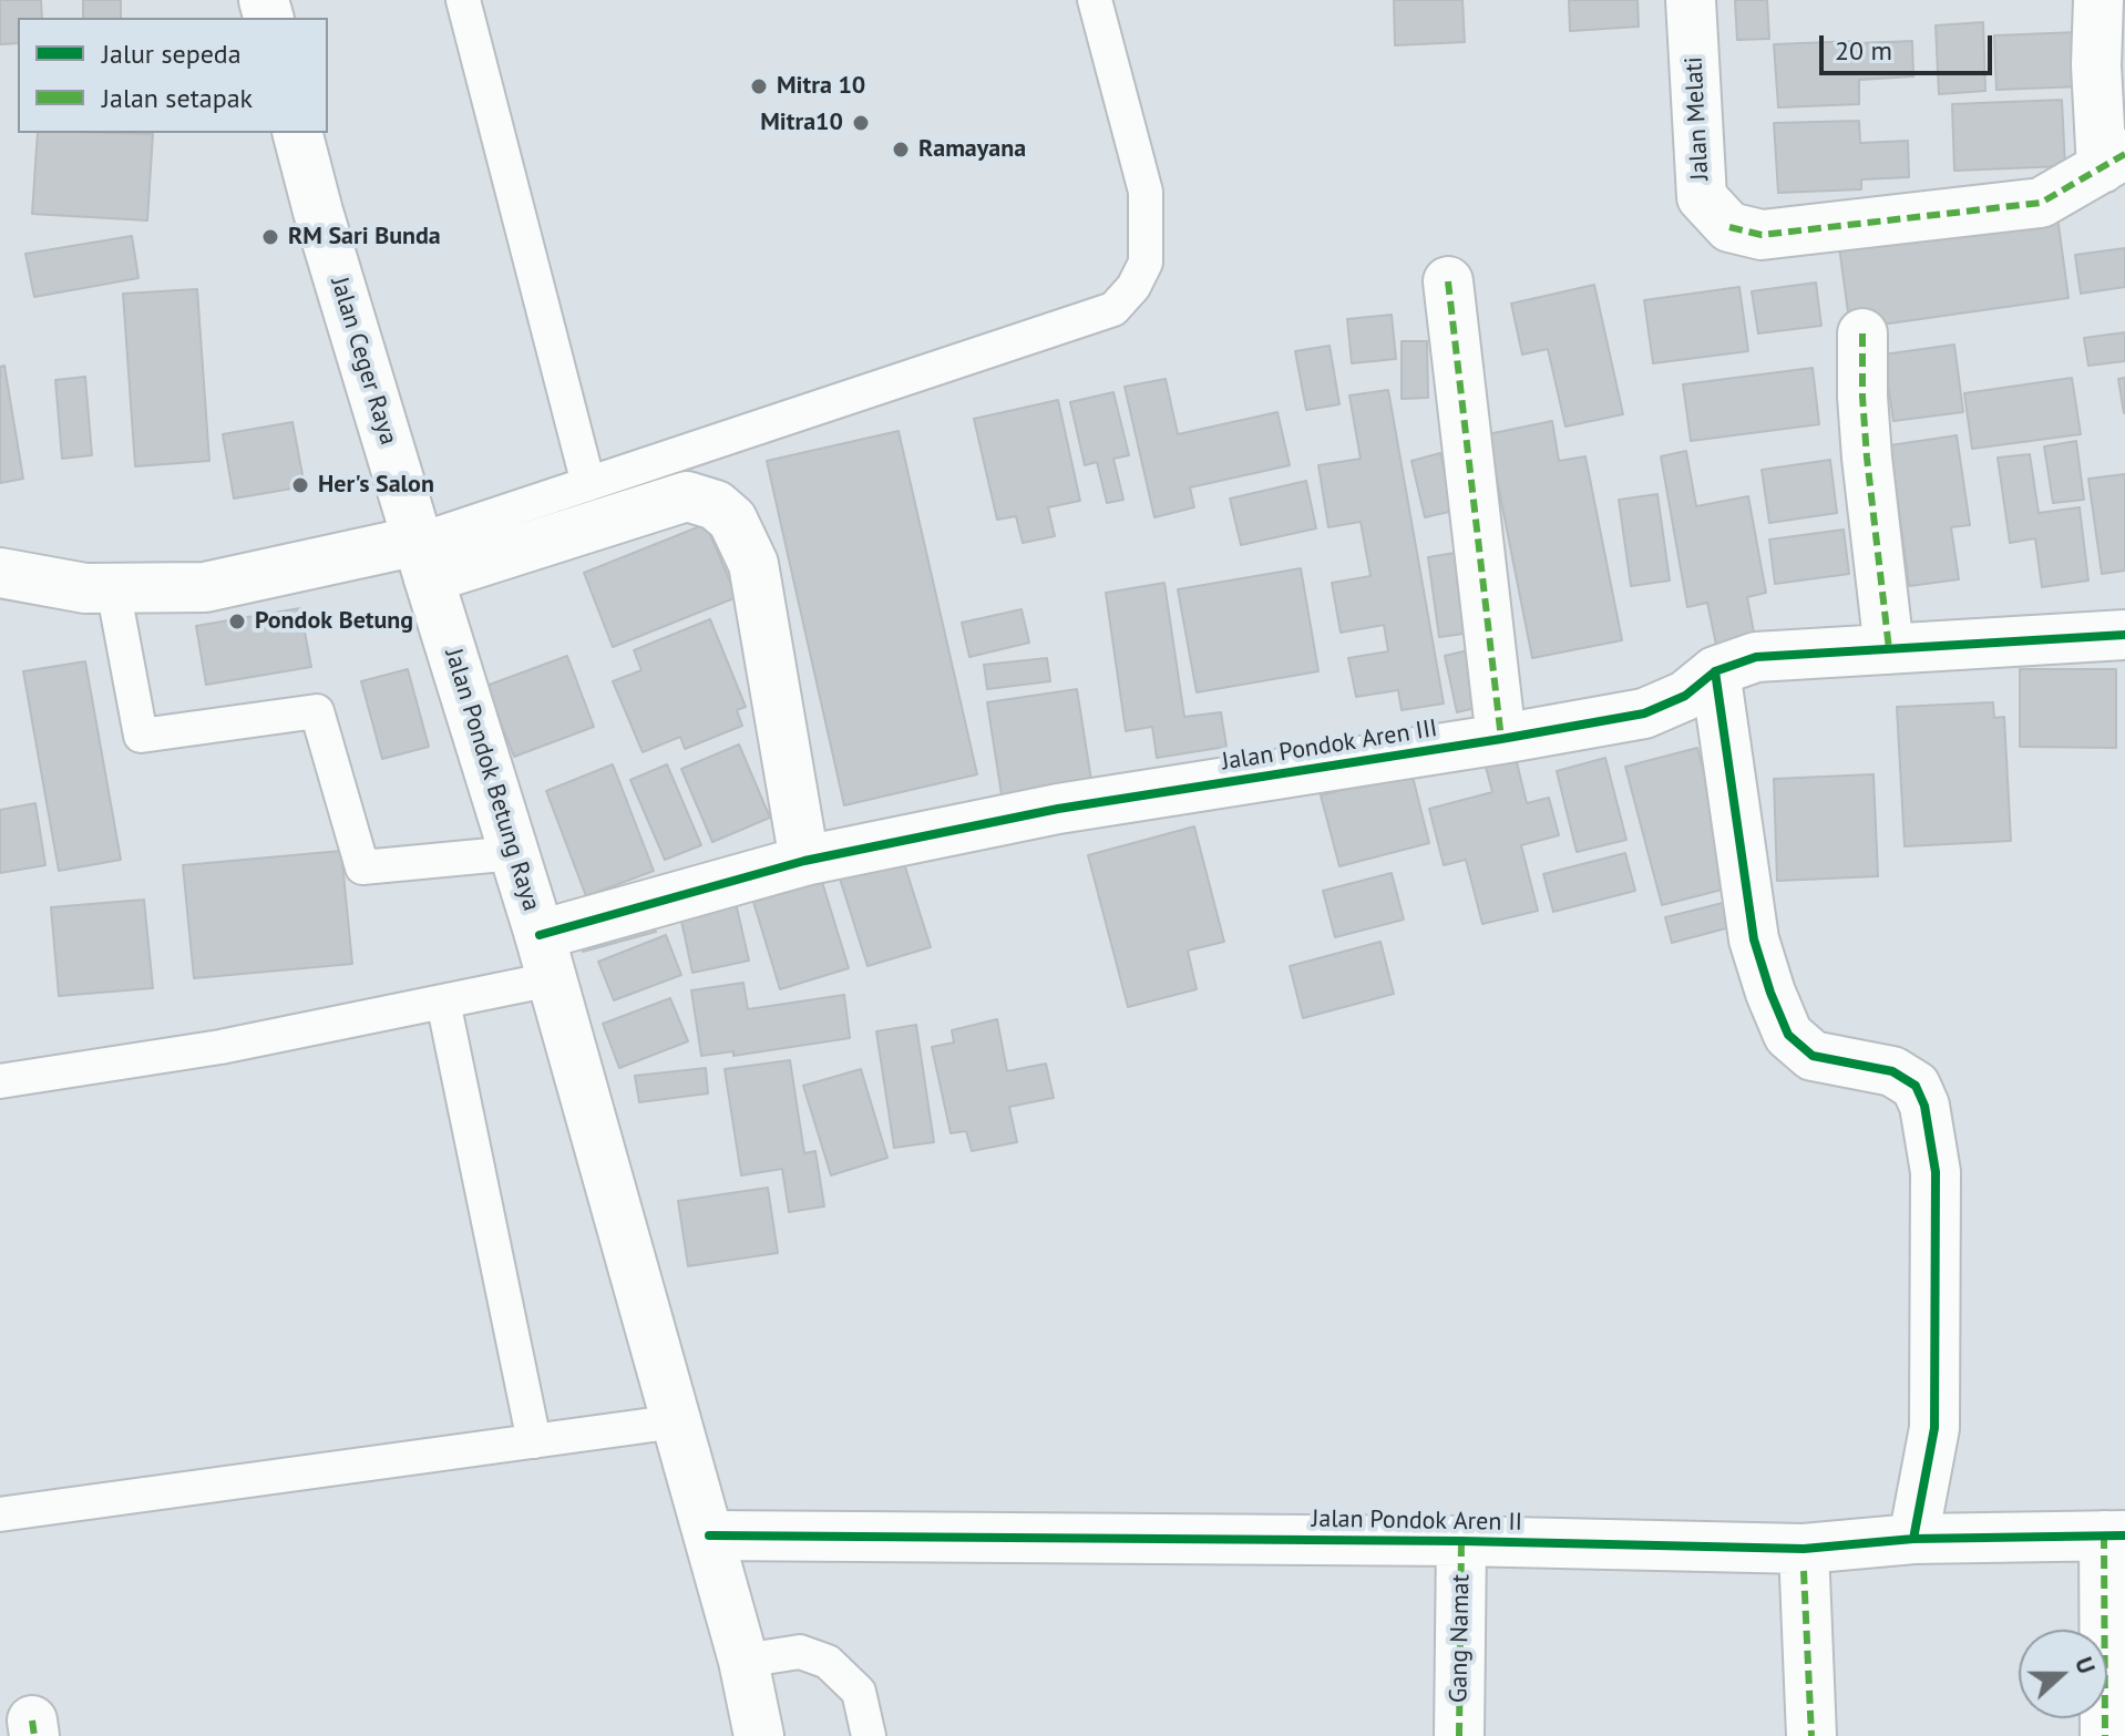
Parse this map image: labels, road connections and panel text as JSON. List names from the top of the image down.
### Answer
{
  "streets": {
    "street": [
      "Jalan Melati",
      "Jalan Ceger Raya",
      "Jalan Pondok Aren III",
      "Jalan Pondok Betung Raya",
      "Jalan Pondok Aren II",
      "Gang Namat"
    ]
  },
  "crossings": [
    ["Jalan Ceger Raya", "Jalan Pondok Betung Raya"],
    ["Jalan Pondok Aren III", "Jalan Pondok Betung Raya"],
    ["Jalan Pondok Betung Raya", "Jalan Pondok Aren II"],
    ["Jalan Pondok Aren II", "Gang Namat"]
  ],
  "places": [
    "Mitra 10",
    "Mitra10",
    "Ramayana",
    "RM Sari Bunda",
    "Her's Salon",
    "Pondok Betung"
  ],
  "legend": ["Jalur sepeda", "Jalan setapak"],
  "scale_bar": "20 m",
  "north": "right"
}
